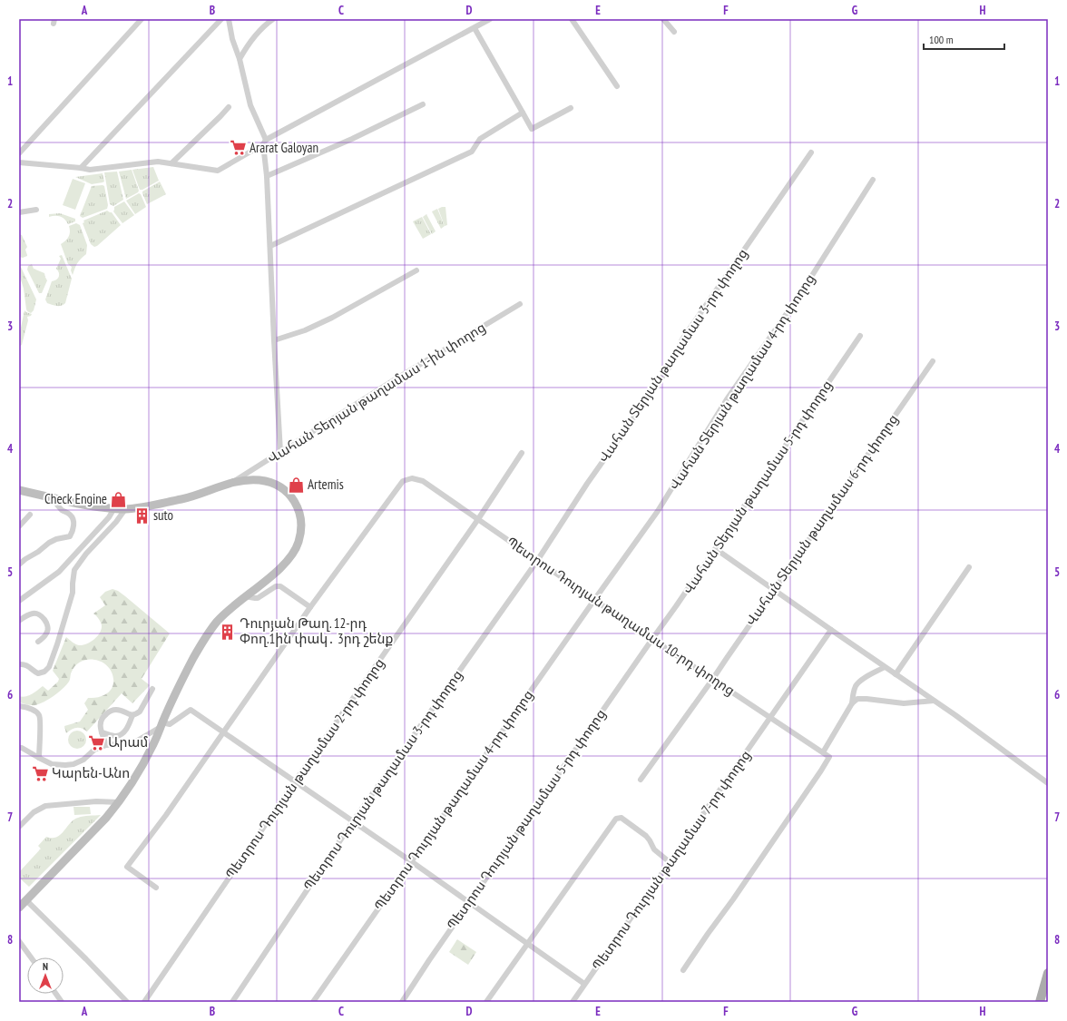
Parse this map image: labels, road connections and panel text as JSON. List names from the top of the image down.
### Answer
{
  "streets": {
    "street": [
      "Վահան Տերյան թաղամաս 3-րդ փողոց",
      "Վահան Տերյան թաղամաս 4-րդ փողոց",
      "Վահան Տերյան թաղամաս 1-ին փողոց",
      "Վահան Տերյան թաղամաս 5-րդ փողոց",
      "Վահան Տերյան թաղամաս 6-րդ փողոց",
      "Պետրոս Դուրյան թաղամաս 10-րդ փողոց",
      "Պետրոս Դուրյան թաղամաս 2-րդ փողոց",
      "Պետրոս Դուրյան թաղամաս 3-րդ փողոց",
      "Պետրոս Դուրյան թաղամաս 4-րդ փողոց",
      "Պետրոս Դուրյան թաղամաս 5-րդ փողոց",
      "Պետրոս Դուրյան թաղամաս 7-րդ փողոց"
    ]
  },
  "crossings": [
    ["Վահան Տերյան թաղամաս 3-րդ փողոց", "Պետրոս Դուրյան թաղամաս 10-րդ փողոց"],
    ["Վահան Տերյան թաղամաս 3-րդ փողոց", "Պետրոս Դուրյան թաղամաս 3-րդ փողոց"],
    ["Վահան Տերյան թաղամաս 4-րդ փողոց", "Պետրոս Դուրյան թաղամաս 10-րդ փողոց"],
    ["Վահան Տերյան թաղամաս 4-րդ փողոց", "Պետրոս Դուրյան թաղամաս 4-րդ փողոց"],
    ["Վահան Տերյան թաղամաս 5-րդ փողոց", "Պետրոս Դուրյան թաղամաս 10-րդ փողոց"],
    ["Վահան Տերյան թաղամաս 5-րդ փողոց", "Պետրոս Դուրյան թաղամաս 5-րդ փողոց"],
    ["Վահան Տերյան թաղամաս 6-րդ փողոց", "Պետրոս Դուրյան թաղամաս 10-րդ փողոց"],
    ["Պետրոս Դուրյան թաղամաս 10-րդ փողոց", "Պետրոս Դուրյան թաղամաս 2-րդ փողոց"],
    ["Պետրոս Դուրյան թաղամաս 10-րդ փողոց", "Պետրոս Դուրյան թաղամաս 3-րդ փողոց"],
    ["Պետրոս Դուրյան թաղամաս 10-րդ փողոց", "Պետրոս Դուրյան թաղամաս 4-րդ փողոց"],
    ["Պետրոս Դուրյան թաղամաս 10-րդ փողոց", "Պետրոս Դուրյան թաղամաս 5-րդ փողոց"],
    ["Պետրոս Դուրյան թաղամաս 10-րդ փողոց", "Պետրոս Դուրյան թաղամաս 7-րդ փողոց"]
  ],
  "places": {
    "supermarket": ["Ararat Galoyan", "Արամ", "Կարեն-Անո"],
    "shop": ["Artemis", "Check Engine"],
    "building": ["suto", "Դուրյան Թաղ. 12-րդ Փող.1ին փակ․ 3րդ շենք"]
  },
  "scale_bar": "100 m",
  "north": "top",
  "grid": {
    "columns": [
      "A",
      "B",
      "C",
      "D",
      "E",
      "F",
      "G",
      "H"
    ],
    "rows": [
      "1",
      "2",
      "3",
      "4",
      "5",
      "6",
      "7",
      "8"
    ]
  }
}
